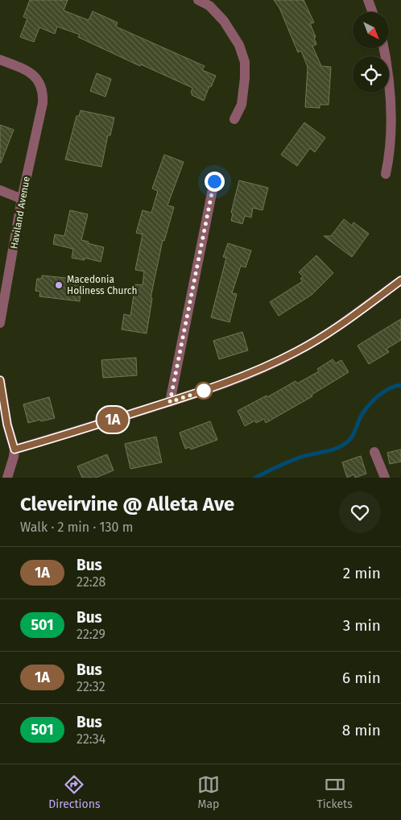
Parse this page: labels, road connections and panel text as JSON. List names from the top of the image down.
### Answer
{
  "streets": {
    "street": ["Haviland Avenue"]
  },
  "places": ["Macedonia Holiness Church"],
  "lines": ["bus line 1A"],
  "north": "bottom right",
  "page": {
    "on_map": "1A",
    "heading": ["Cleveirvine @ Alleta Ave", "Walk · 2 min · 130 m"],
    "list": [
      {
        "mark": "1A",
        "name": "Bus",
        "note": "22:28",
        "value": "2 min"
      },
      {
        "mark": "501",
        "name": "Bus",
        "note": "22:29",
        "value": "3 min"
      },
      {
        "mark": "1A",
        "name": "Bus",
        "note": "22:32",
        "value": "6 min"
      },
      {
        "mark": "501",
        "name": "Bus",
        "note": "22:34",
        "value": "8 min"
      }
    ],
    "tabs": ["Directions", "Map", "Tickets"]
  }
}
